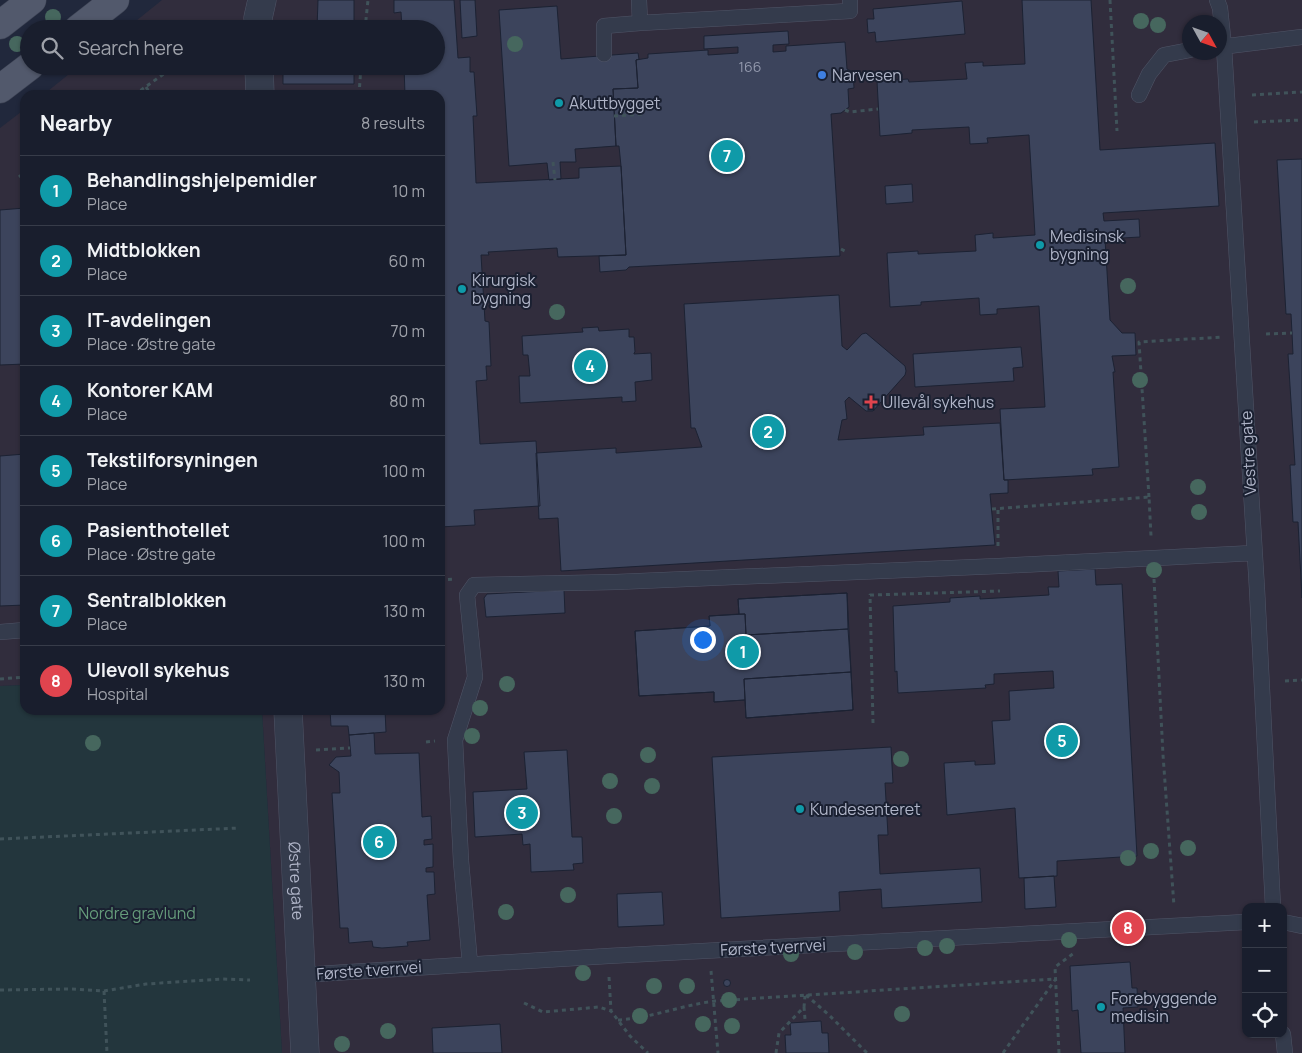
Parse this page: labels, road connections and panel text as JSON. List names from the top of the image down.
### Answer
{
  "streets": {
    "street": ["Østre gate"],
    "lane": ["Vestre gate", "Første tverrvei"]
  },
  "crossings": [
    ["Østre gate", "Første tverrvei"]
  ],
  "parks": ["Nordre gravlund"],
  "places": {
    "other": [
      "Narvesen",
      "Akuttbygget",
      "Medisinsk bygning",
      "Kirurgisk bygning",
      "Kundesenteret",
      "Forebyggende medisin"
    ],
    "health": ["Ullevål sykehus"]
  },
  "house_numbers": ["166"],
  "north": "bottom right",
  "page": {
    "search": "Search here",
    "heading": ["Nearby", "8 results"],
    "pins": [
      "7",
      "4",
      "2",
      "1",
      "5",
      "3",
      "6",
      "8"
    ],
    "list": [
      {
        "mark": "1",
        "name": "Behandlingshjelpemidler",
        "note": "Place",
        "value": "10 m"
      },
      {
        "mark": "2",
        "name": "Midtblokken",
        "note": "Place",
        "value": "60 m"
      },
      {
        "mark": "3",
        "name": "IT-avdelingen",
        "note": "Place · Østre gate",
        "value": "70 m"
      },
      {
        "mark": "4",
        "name": "Kontorer KAM",
        "note": "Place",
        "value": "80 m"
      },
      {
        "mark": "5",
        "name": "Tekstilforsyningen",
        "note": "Place",
        "value": "100 m"
      },
      {
        "mark": "6",
        "name": "Pasienthotellet",
        "note": "Place · Østre gate",
        "value": "100 m"
      },
      {
        "mark": "7",
        "name": "Sentralblokken",
        "note": "Place",
        "value": "130 m"
      },
      {
        "mark": "8",
        "name": "Ulevoll sykehus",
        "note": "Hospital",
        "value": "130 m"
      }
    ],
    "map_buttons": ["+", "−"]
  }
}
